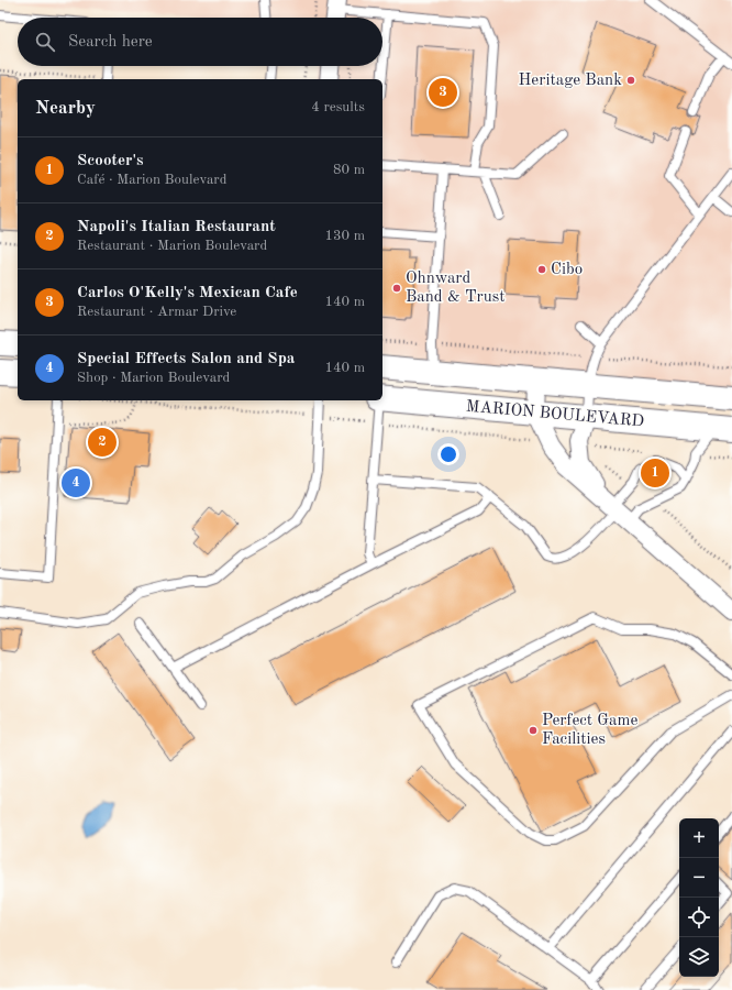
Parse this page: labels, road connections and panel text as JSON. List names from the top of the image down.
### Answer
{
  "streets": {
    "main road": ["MARION BOULEVARD"]
  },
  "places": [
    "Heritage Bank",
    "Cibo",
    "Ohnward Band & Trust",
    "Perfect Game Facilities"
  ],
  "page": {
    "search": "Search here",
    "pins": [
      "3",
      "2",
      "1",
      "4"
    ],
    "heading": ["Nearby", "4 results"],
    "list": [
      {
        "mark": "1",
        "name": "Scooter's",
        "note": "Café · Marion Boulevard",
        "value": "80 m"
      },
      {
        "mark": "2",
        "name": "Napoli's Italian Restaurant",
        "note": "Restaurant · Marion Boulevard",
        "value": "130 m"
      },
      {
        "mark": "3",
        "name": "Carlos O'Kelly's Mexican Cafe",
        "note": "Restaurant · Armar Drive",
        "value": "140 m"
      },
      {
        "mark": "4",
        "name": "Special Effects Salon and Spa",
        "note": "Shop · Marion Boulevard",
        "value": "140 m"
      }
    ],
    "map_buttons": ["+", "−"]
  }
}
